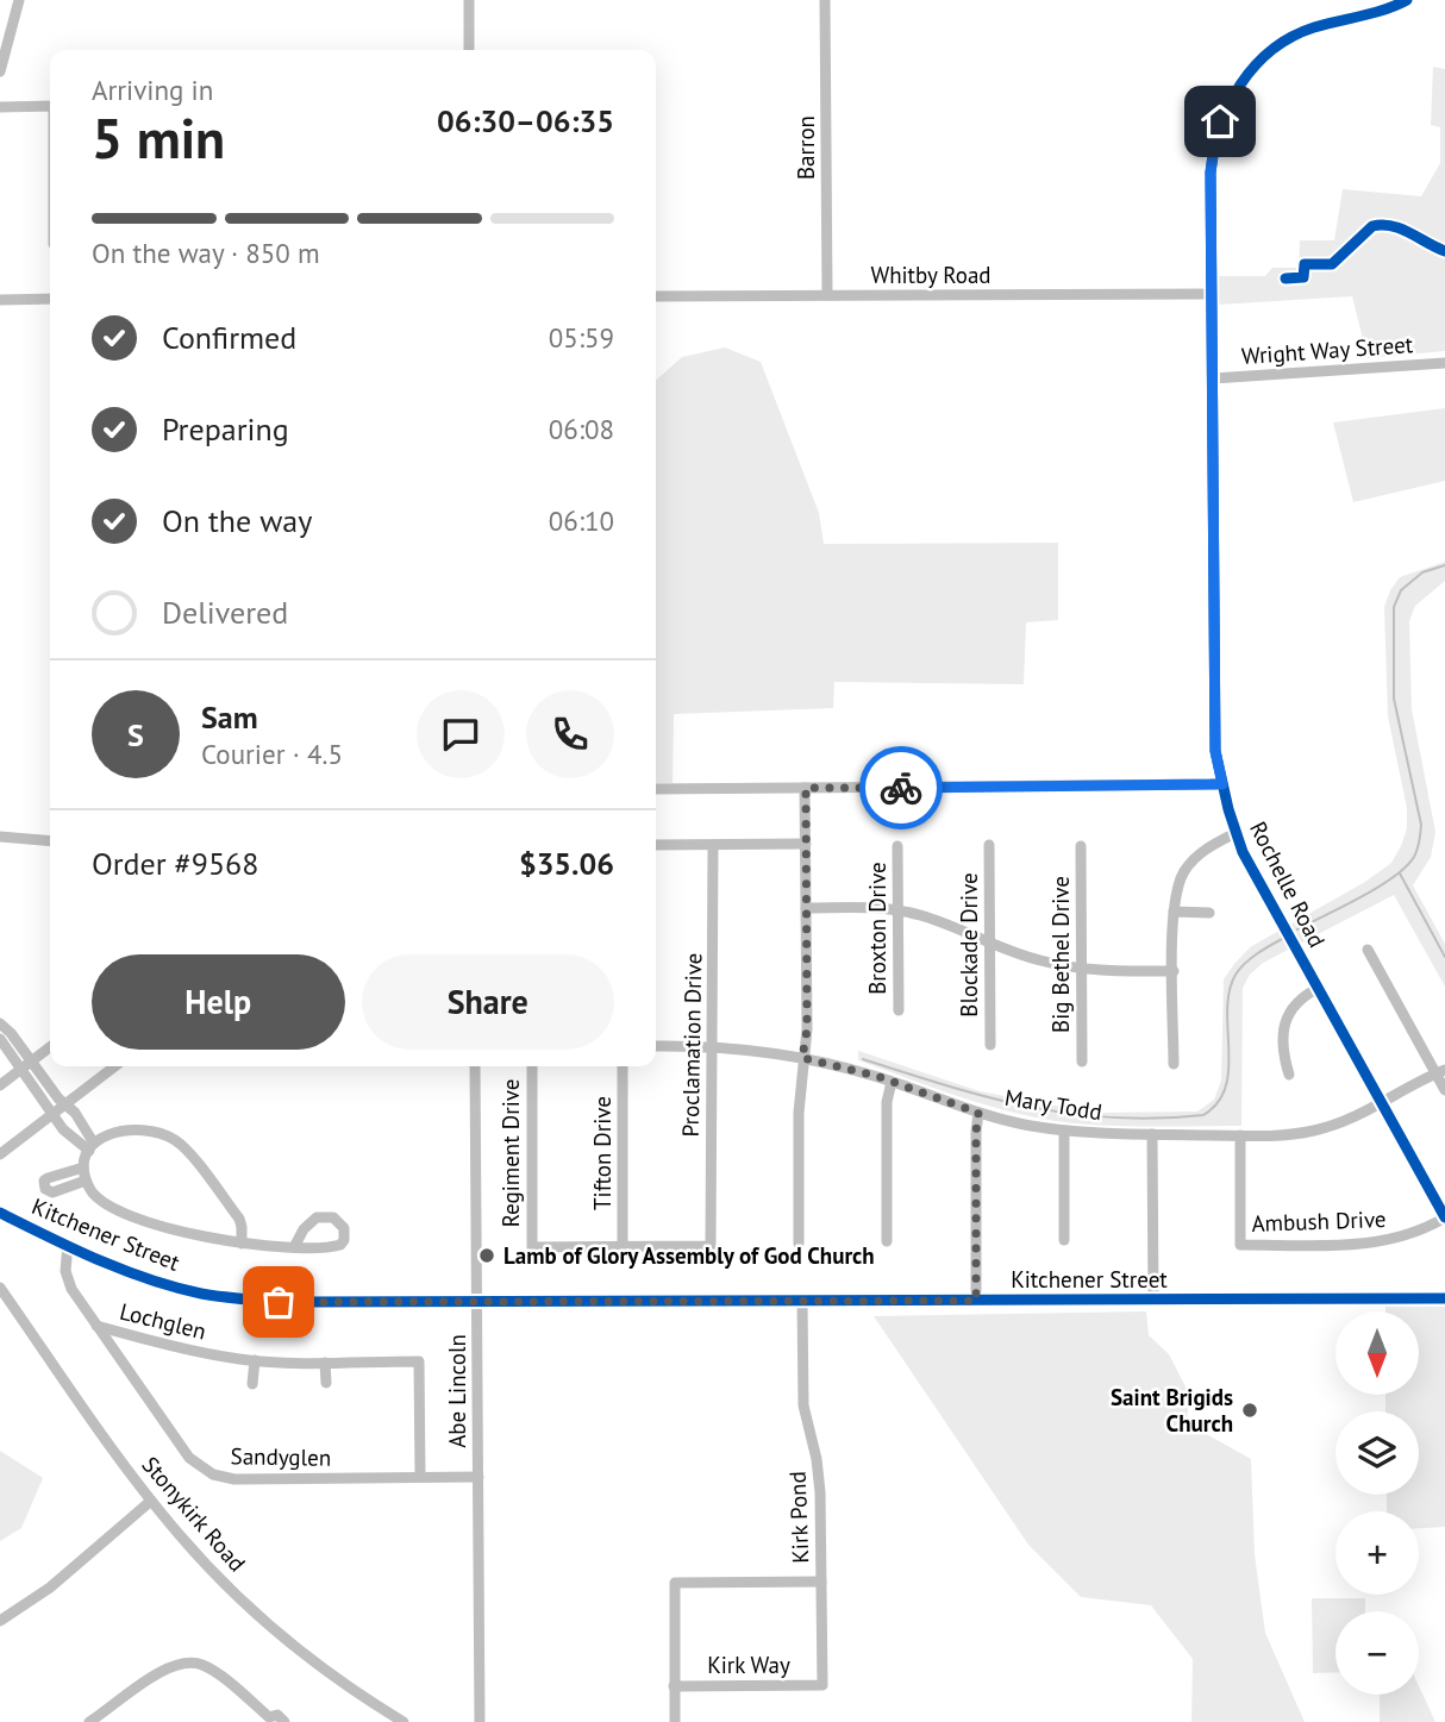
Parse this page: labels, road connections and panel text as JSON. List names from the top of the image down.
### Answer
{
  "streets": {
    "street": [
      "Barron",
      "Whitby Road",
      "Wright Way Street",
      "Rochelle Road",
      "Broxton Drive",
      "Blockade Drive",
      "Big Bethel Drive",
      "Proclamation Drive",
      "Mary Todd",
      "Regiment Drive",
      "Tifton Drive",
      "Ambush Drive",
      "Kitchener Street",
      "Lochglen",
      "Abe Lincoln",
      "Sandyglen",
      "Stonykirk Road",
      "Kirk Pond",
      "Kirk Way"
    ]
  },
  "crossings": [
    ["Barron", "Whitby Road"],
    ["Whitby Road", "Rochelle Road"],
    ["Wright Way Street", "Rochelle Road"],
    ["Rochelle Road", "Mary Todd"],
    ["Rochelle Road", "Ambush Drive"],
    ["Proclamation Drive", "Mary Todd"],
    ["Proclamation Drive", "Regiment Drive"],
    ["Proclamation Drive", "Tifton Drive"],
    ["Mary Todd", "Ambush Drive"],
    ["Regiment Drive", "Tifton Drive"],
    ["Kitchener Street", "Abe Lincoln"],
    ["Kitchener Street", "Sandyglen"],
    ["Kitchener Street", "Kirk Pond"],
    ["Lochglen", "Sandyglen"],
    ["Abe Lincoln", "Sandyglen"],
    ["Kirk Pond", "Kirk Way"]
  ],
  "places": ["Lamb of Glory Assembly of God Church", "Saint Brigids Church"],
  "north": "bottom",
  "page": {
    "heading": ["5 min", "Arriving in", "06:30–06:35"],
    "panel": [
      "Sam",
      "Courier · 4.5",
      "Order #9568",
      "$35.06"
    ],
    "bar": "On the way · 850 m",
    "list": [
      ["Confirmed", "05:59"],
      ["Preparing", "06:08"],
      ["On the way", "06:10"],
      "Delivered"
    ],
    "round": "S",
    "buttons": ["Help", "Share"],
    "map_buttons": ["+", "−"]
  }
}
